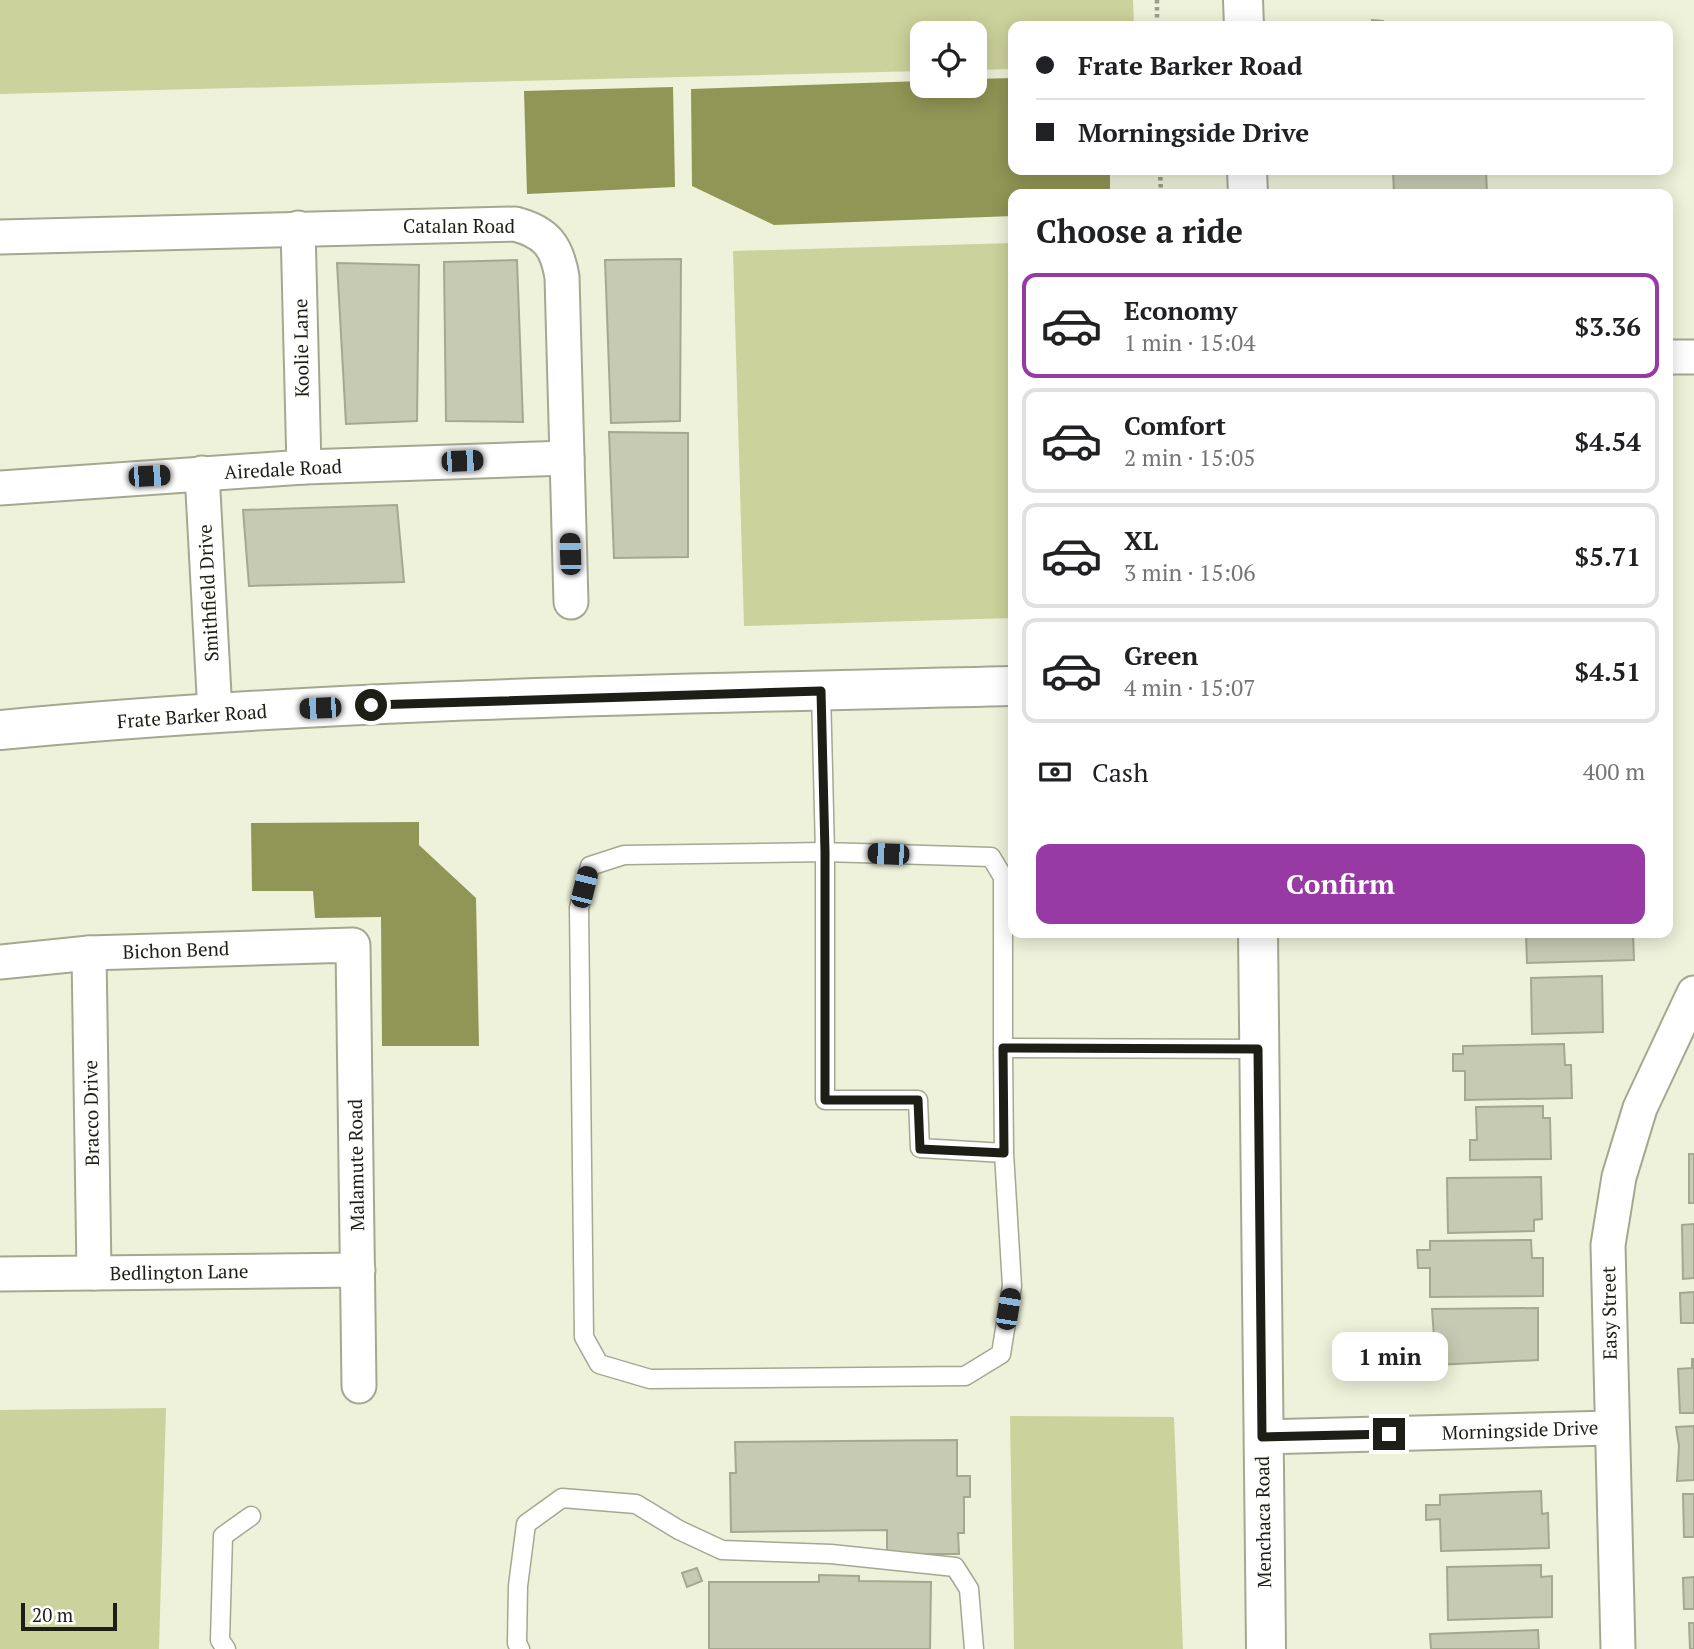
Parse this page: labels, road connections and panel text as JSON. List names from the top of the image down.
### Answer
{
  "streets": {
    "street": [
      "Catalan Road",
      "Koolie Lane",
      "Airedale Road",
      "Smithfield Drive",
      "Frate Barker Road",
      "Bichon Bend",
      "Bracco Drive",
      "Malamute Road",
      "Bedlington Lane",
      "Easy Street",
      "Morningside Drive",
      "Menchaca Road"
    ]
  },
  "crossings": [
    ["Catalan Road", "Koolie Lane"],
    ["Catalan Road", "Airedale Road"],
    ["Koolie Lane", "Airedale Road"],
    ["Airedale Road", "Smithfield Drive"],
    ["Smithfield Drive", "Frate Barker Road"],
    ["Bichon Bend", "Bracco Drive"],
    ["Bichon Bend", "Malamute Road"],
    ["Bracco Drive", "Bedlington Lane"],
    ["Malamute Road", "Bedlington Lane"],
    ["Easy Street", "Morningside Drive"],
    ["Morningside Drive", "Menchaca Road"]
  ],
  "scale_bar": "20 m",
  "page": {
    "banner": ["Frate Barker Road", "Morningside Drive"],
    "heading": "Choose a ride",
    "list": [
      {
        "name": "Economy",
        "note": "1 min · 15:04",
        "value": "$3.36"
      },
      {
        "name": "Comfort",
        "note": "2 min · 15:05",
        "value": "$4.54"
      },
      {
        "name": "XL",
        "note": "3 min · 15:06",
        "value": "$5.71"
      },
      {
        "name": "Green",
        "note": "4 min · 15:07",
        "value": "$4.51"
      }
    ],
    "pay": ["Cash", "400 m"],
    "buttons": "Confirm",
    "bubble": "1 min",
    "scale": "20 m"
  }
}
